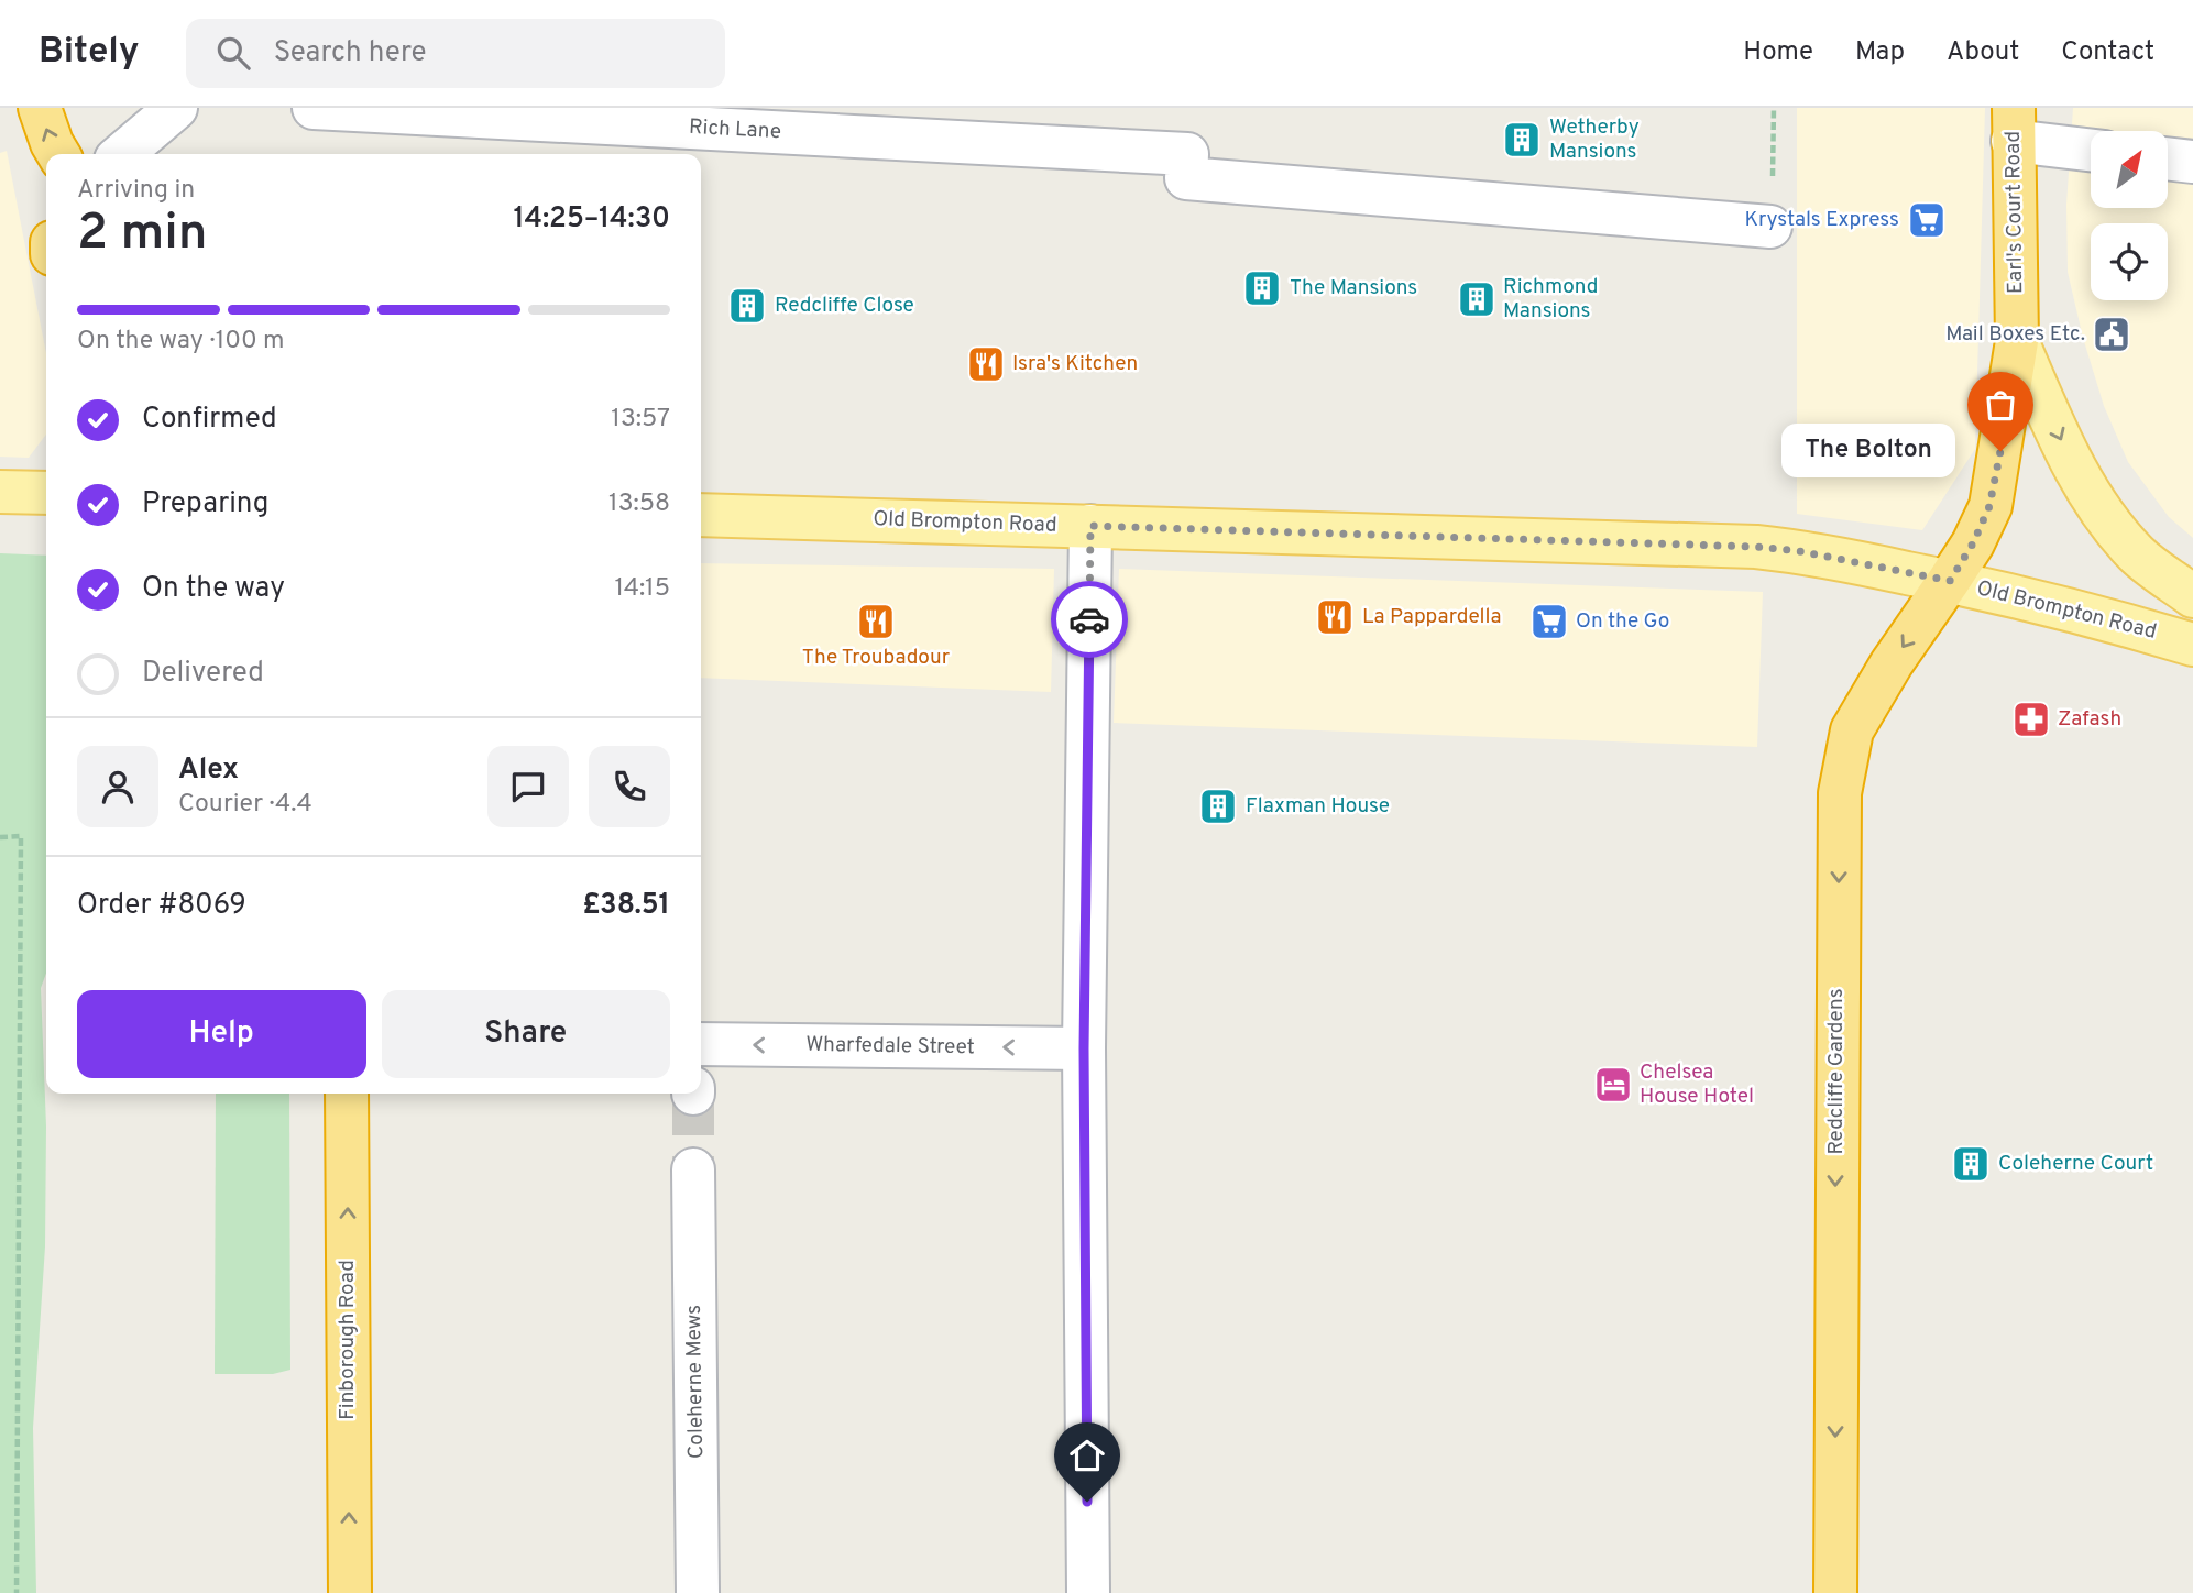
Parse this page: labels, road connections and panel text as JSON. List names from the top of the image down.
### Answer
{
  "streets": {
    "highway": ["Earl's Court Road", "Redcliffe Gardens", "Finborough Road"],
    "main road": ["Old Brompton Road"],
    "street": ["Rich Lane", "Wharfedale Street", "Coleherne Mews"]
  },
  "crossings": [
    ["Earl's Court Road", "Old Brompton Road"],
    ["Earl's Court Road", "Redcliffe Gardens"],
    ["Old Brompton Road", "Redcliffe Gardens"]
  ],
  "one_way": ["Wharfedale Street", "Redcliffe Gardens", "Finborough Road"],
  "places": {
    "building": [
      "Wetherby Mansions",
      "The Mansions",
      "Richmond Mansions",
      "Redcliffe Close",
      "Flaxman House",
      "Coleherne Court"
    ],
    "supermarket": ["Krystals Express", "On the Go"],
    "public building": ["Mail Boxes Etc."],
    "restaurant": ["Isra's Kitchen", "La Pappardella", "The Troubadour"],
    "other": ["The Bolton"],
    "pharmacy": ["Zafash"],
    "hotel": ["Chelsea House Hotel"]
  },
  "north": "top right",
  "page": {
    "header": "Bitely",
    "search": "Search here",
    "nav": [
      "Home",
      "Map",
      "About",
      "Contact"
    ],
    "heading": ["2 min", "Arriving in", "14:25–14:30"],
    "panel": [
      "Alex",
      "Courier · 4.4",
      "Order #8069",
      "£38.51"
    ],
    "bar": "On the way · 100 m",
    "list": [
      ["Confirmed", "13:57"],
      ["Preparing", "13:58"],
      ["On the way", "14:15"],
      "Delivered"
    ],
    "bubble": "The Bolton",
    "buttons": ["Help", "Share"]
  }
}
